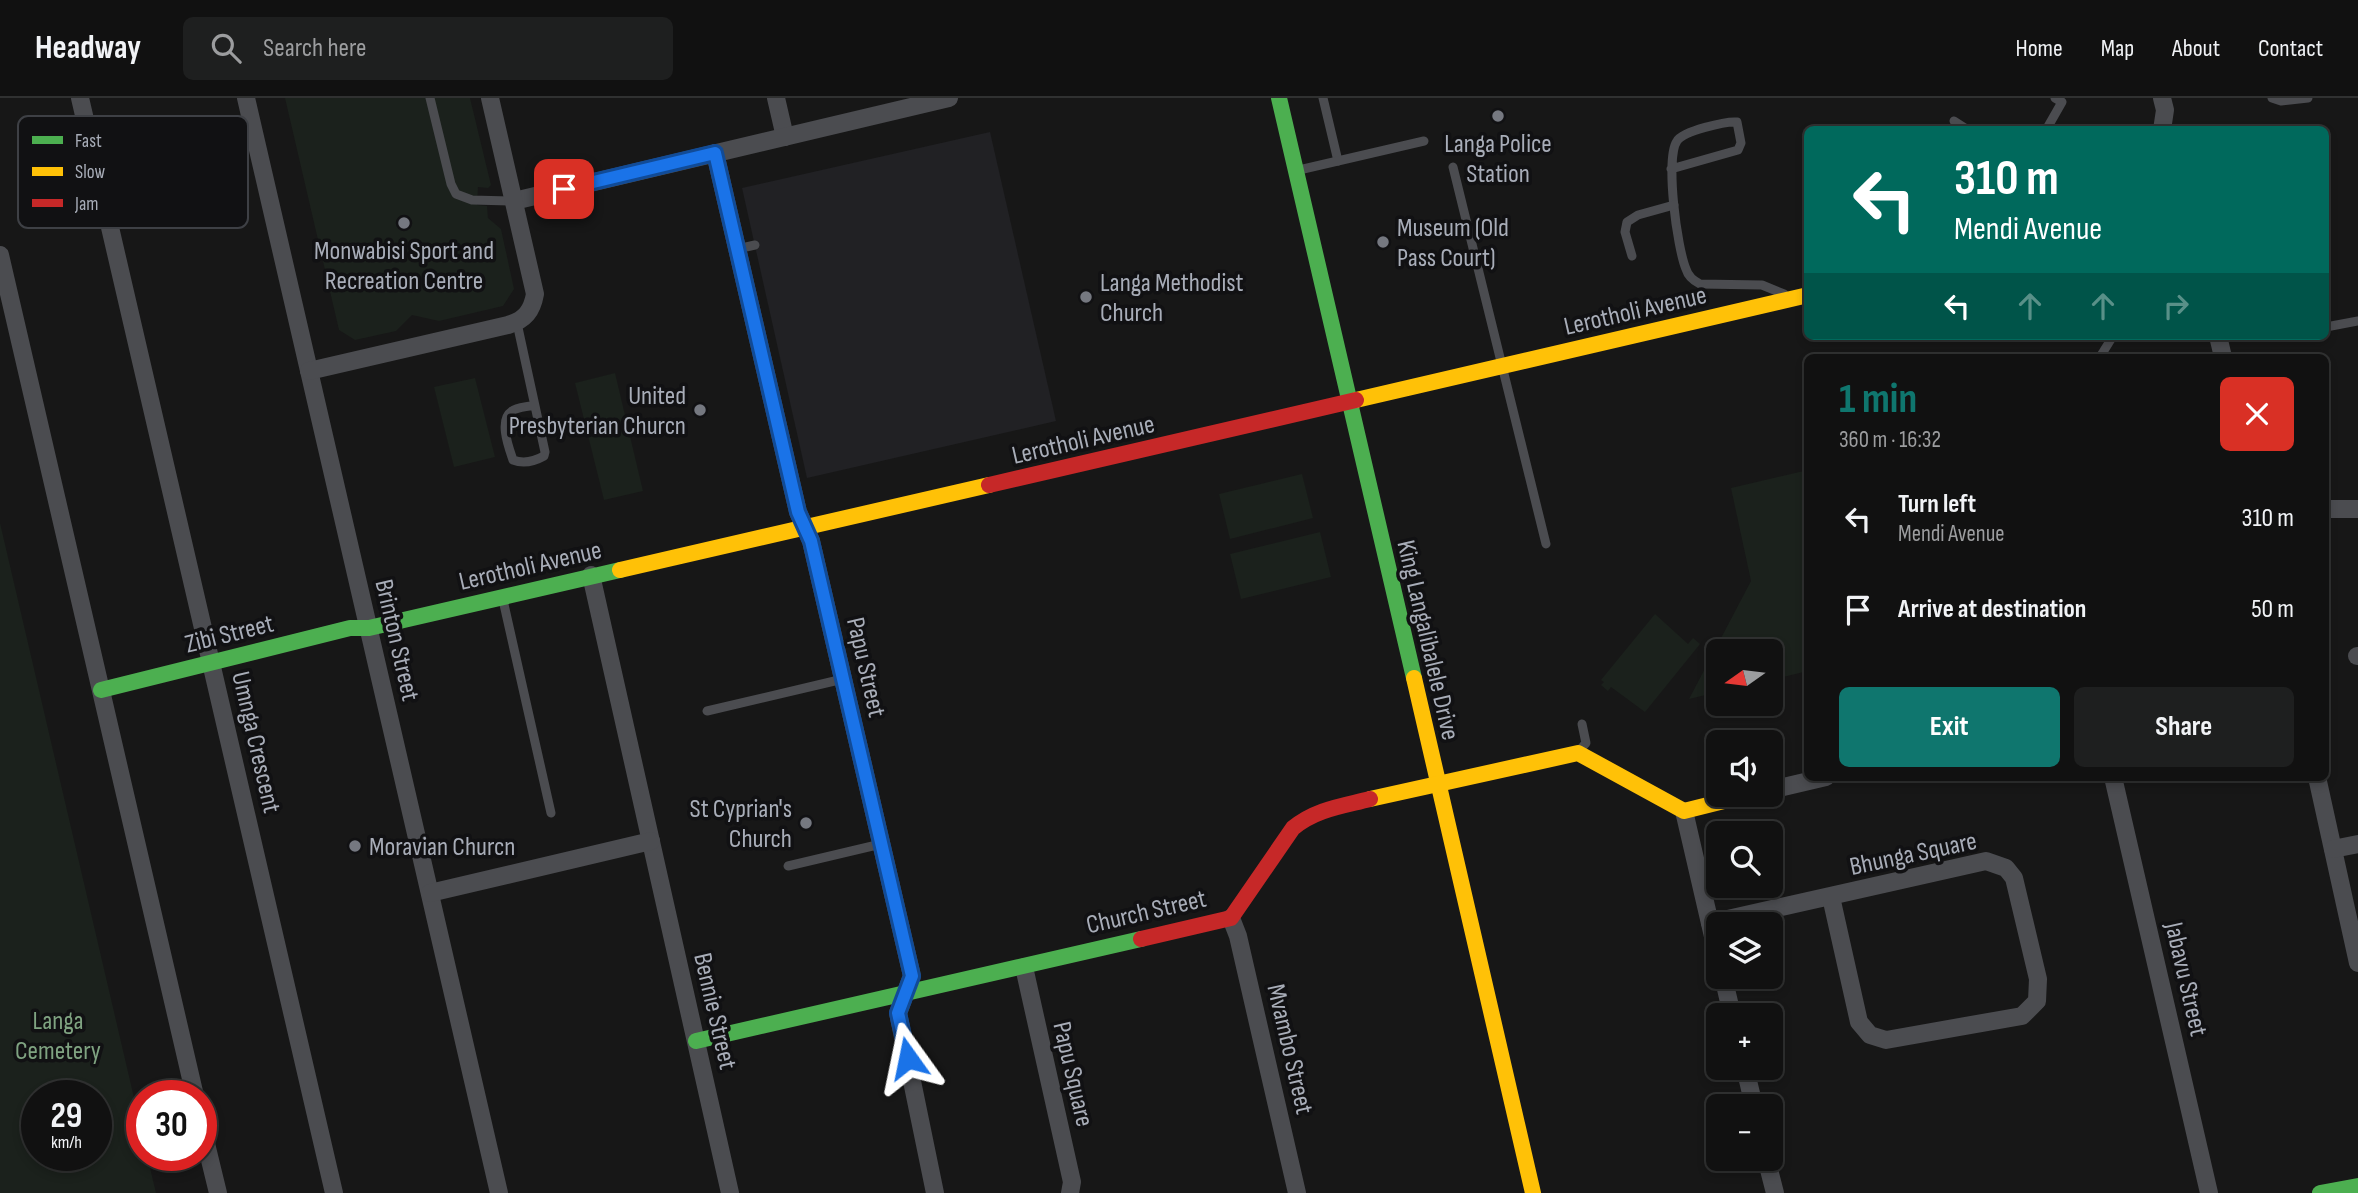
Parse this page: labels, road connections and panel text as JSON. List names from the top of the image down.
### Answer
{
  "streets": {
    "street": [
      "Lerotholi Avenue",
      "Zibi Street",
      "Brinton Street",
      "King Langalibalele Drive",
      "Papu Street",
      "Umnga Crescent",
      "Bhunga Square",
      "Church Street",
      "Jabavu Street",
      "Bennie Street",
      "Mvambo Street",
      "Papu Square"
    ]
  },
  "crossings": [
    ["Lerotholi Avenue", "Zibi Street"],
    ["Lerotholi Avenue", "Brinton Street"],
    ["Lerotholi Avenue", "King Langalibalele Drive"],
    ["Lerotholi Avenue", "Papu Street"],
    ["Lerotholi Avenue", "Bennie Street"],
    ["Zibi Street", "Brinton Street"],
    ["Zibi Street", "Umnga Crescent"],
    ["King Langalibalele Drive", "Church Street"],
    ["Papu Street", "Church Street"],
    ["Church Street", "Bennie Street"],
    ["Church Street", "Mvambo Street"],
    ["Church Street", "Papu Square"]
  ],
  "parks": ["Langa Cemetery"],
  "places": [
    "Langa Police Station",
    "Monwabisi Sport and Recreation Centre",
    "Museum (Old Pass Court)",
    "Langa Methodist Church",
    "United Presbyterian Churcn",
    "St Cyprian's Church",
    "Moravian Churcn"
  ],
  "legend": ["Fast", "Slow", "Jam"],
  "north": "left",
  "page": {
    "header": "Headway",
    "search": "Search here",
    "nav": [
      "Home",
      "Map",
      "About",
      "Contact"
    ],
    "turn": ["310 m", "Mendi Avenue"],
    "heading": ["1 min", "360 m · 16:32"],
    "list": [
      {
        "name": "Turn left",
        "note": "Mendi Avenue",
        "value": "310 m"
      },
      {
        "name": "Arrive at destination",
        "value": "50 m"
      }
    ],
    "map_buttons": ["+", "−"],
    "buttons": ["Exit", "Share"],
    "speed": "29 km/h",
    "limit": "30"
  }
}
